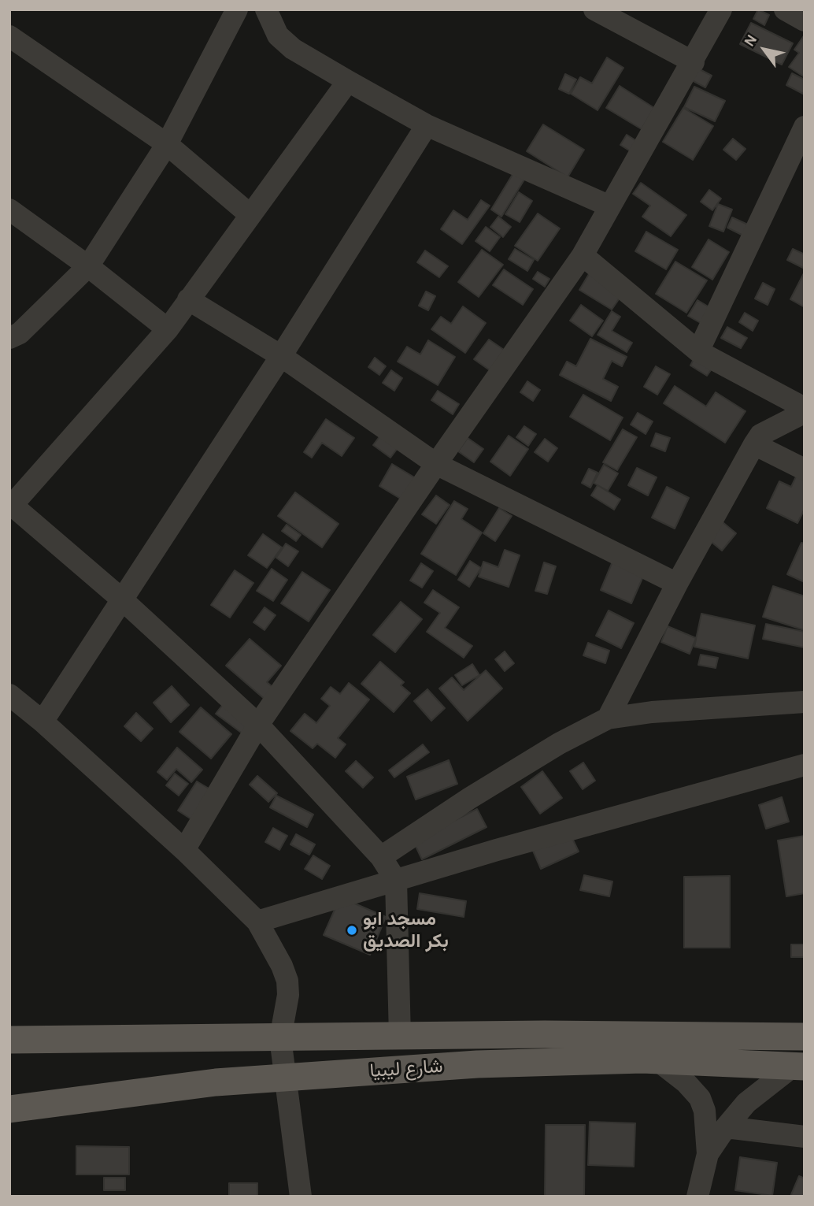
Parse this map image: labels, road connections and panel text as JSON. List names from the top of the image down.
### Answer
{
  "streets": {
    "main road": ["شارع ليبيا"]
  },
  "places": ["مسجد ابو بكر الصديق"],
  "north": "top left"
}
